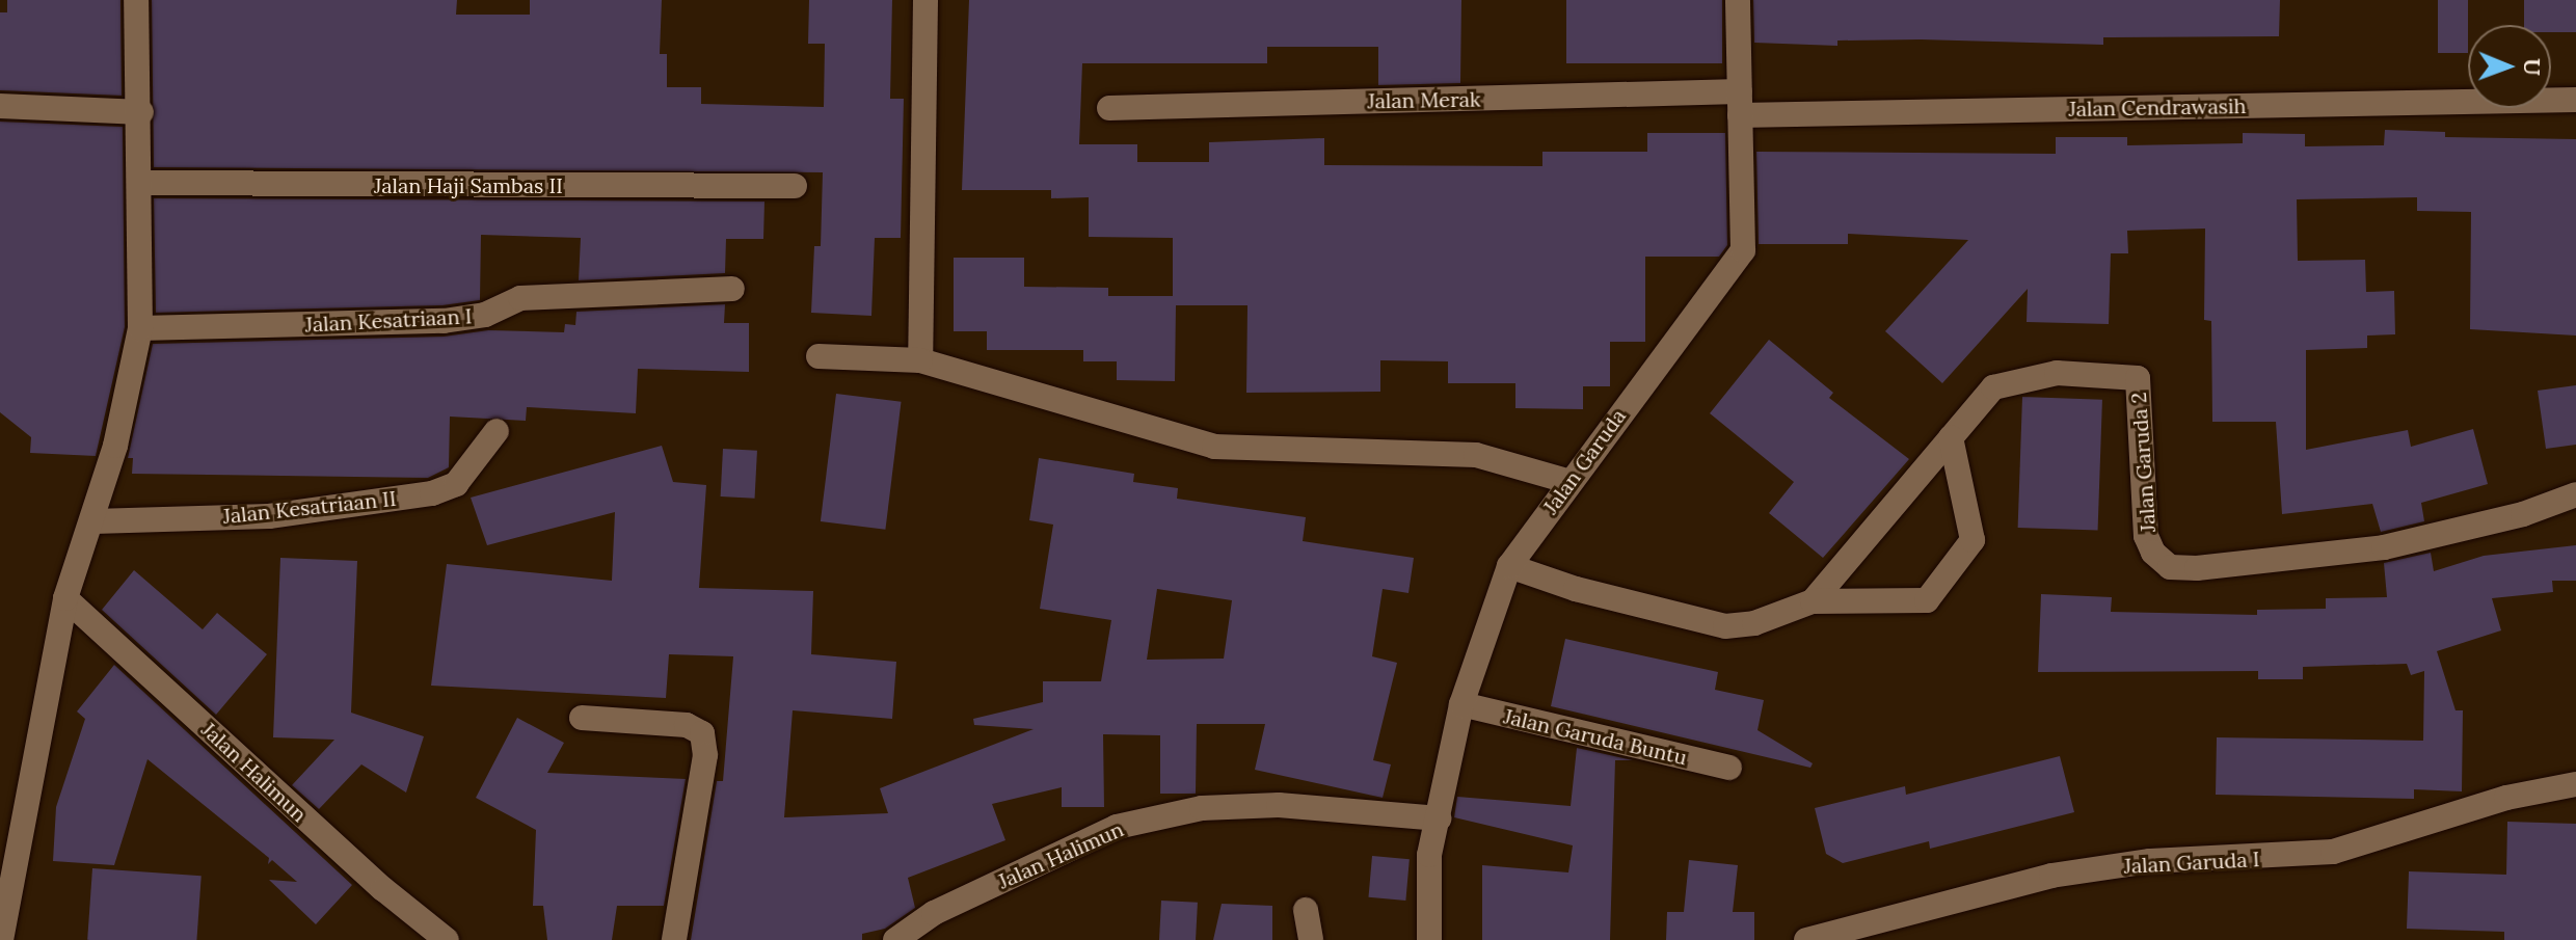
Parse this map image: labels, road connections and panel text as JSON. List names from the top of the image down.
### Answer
{
  "streets": {
    "street": [
      "Jalan Merak",
      "Jalan Cendrawasih",
      "Jalan Haji Sambas II",
      "Jalan Kesatriaan I",
      "Jalan Garuda",
      "Jalan Garuda 2",
      "Jalan Kesatriaan II",
      "Jalan Garuda Buntu",
      "Jalan Halimun",
      "Jalan Garuda I"
    ]
  },
  "crossings": [
    ["Jalan Merak", "Jalan Cendrawasih"],
    ["Jalan Merak", "Jalan Garuda"],
    ["Jalan Cendrawasih", "Jalan Garuda"],
    ["Jalan Garuda", "Jalan Garuda 2"],
    ["Jalan Garuda", "Jalan Garuda Buntu"],
    ["Jalan Garuda", "Jalan Halimun"]
  ],
  "north": "right"
}
